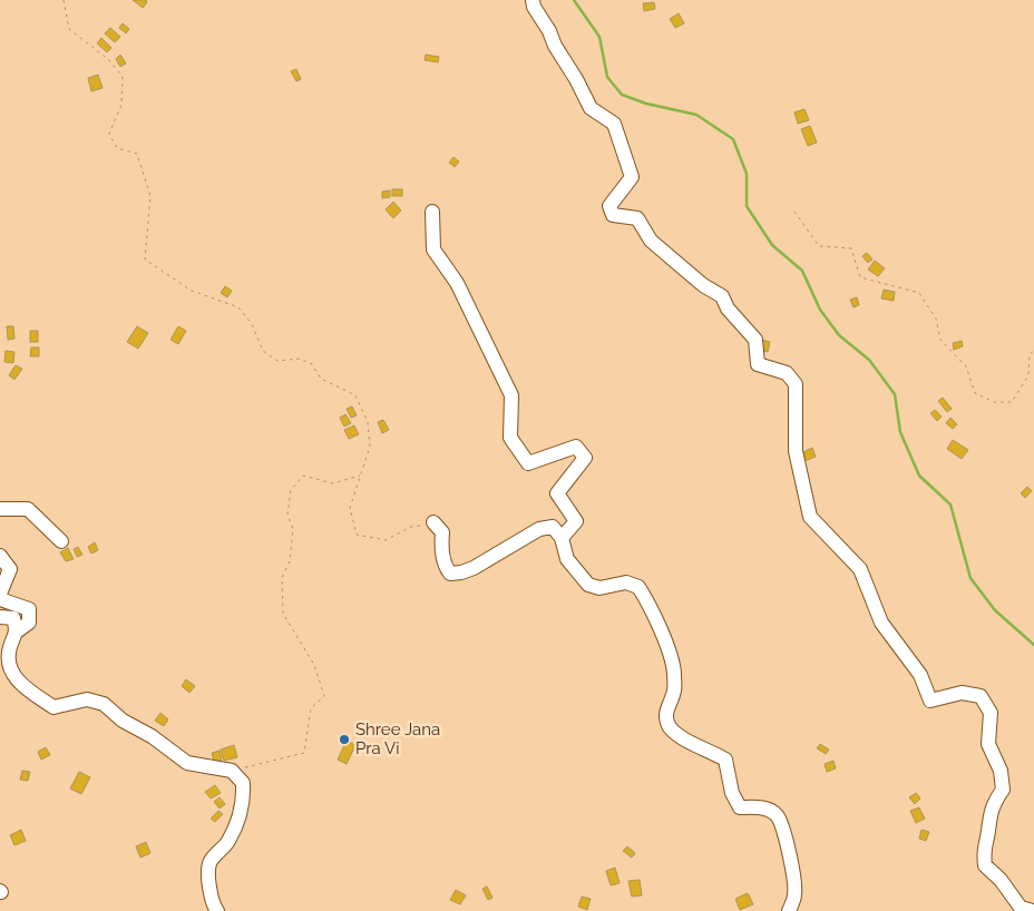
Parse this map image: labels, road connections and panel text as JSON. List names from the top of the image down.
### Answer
{
  "places": ["Shree Jana Pra Vi"]
}
